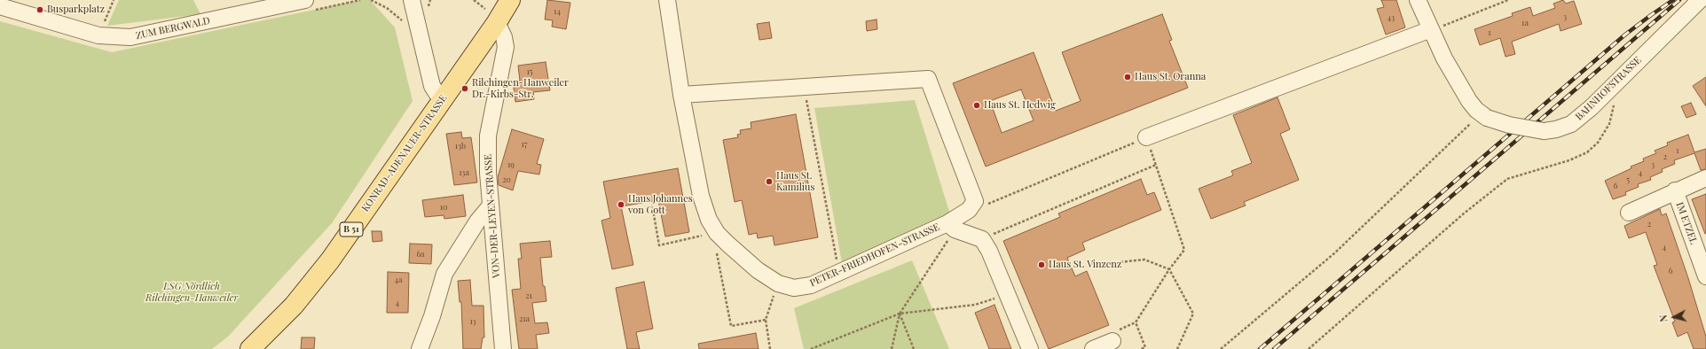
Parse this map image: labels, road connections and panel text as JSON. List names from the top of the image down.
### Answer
{
  "streets": {
    "main road": ["KONRAD-ADENAUER-STRASSE", "B 51"],
    "street": [
      "ZUM BERGWALD",
      "BAHNHOFSTRASSE",
      "VON-DER-LEYEN-STRASSE",
      "IM ETZEL",
      "PETER-FRIEDHOFEN-STRASSE"
    ]
  },
  "crossings": [
    ["KONRAD-ADENAUER-STRASSE", "VON-DER-LEYEN-STRASSE"]
  ],
  "parks": ["LSG Nördlich Rilchingen-Hanweiler"],
  "places": [
    "Busparkplatz",
    "Haus St. Oranna",
    "Rilchingen-Hanweiler Dr.-Kirbs-Str.",
    "Haus St. Hedwig",
    "Haus St. Kamilius",
    "Haus Johannes von Gott",
    "Haus St. Vinzenz"
  ],
  "house_numbers": [
    "14",
    "3",
    "43",
    "1a",
    "1",
    "15",
    "17",
    "13b",
    "1",
    "2",
    "19",
    "3",
    "13a",
    "4",
    "20",
    "5",
    "6",
    "10",
    "2",
    "4",
    "6a",
    "6",
    "4a",
    "21",
    "4",
    "21a",
    "13"
  ],
  "north": "left"
}
